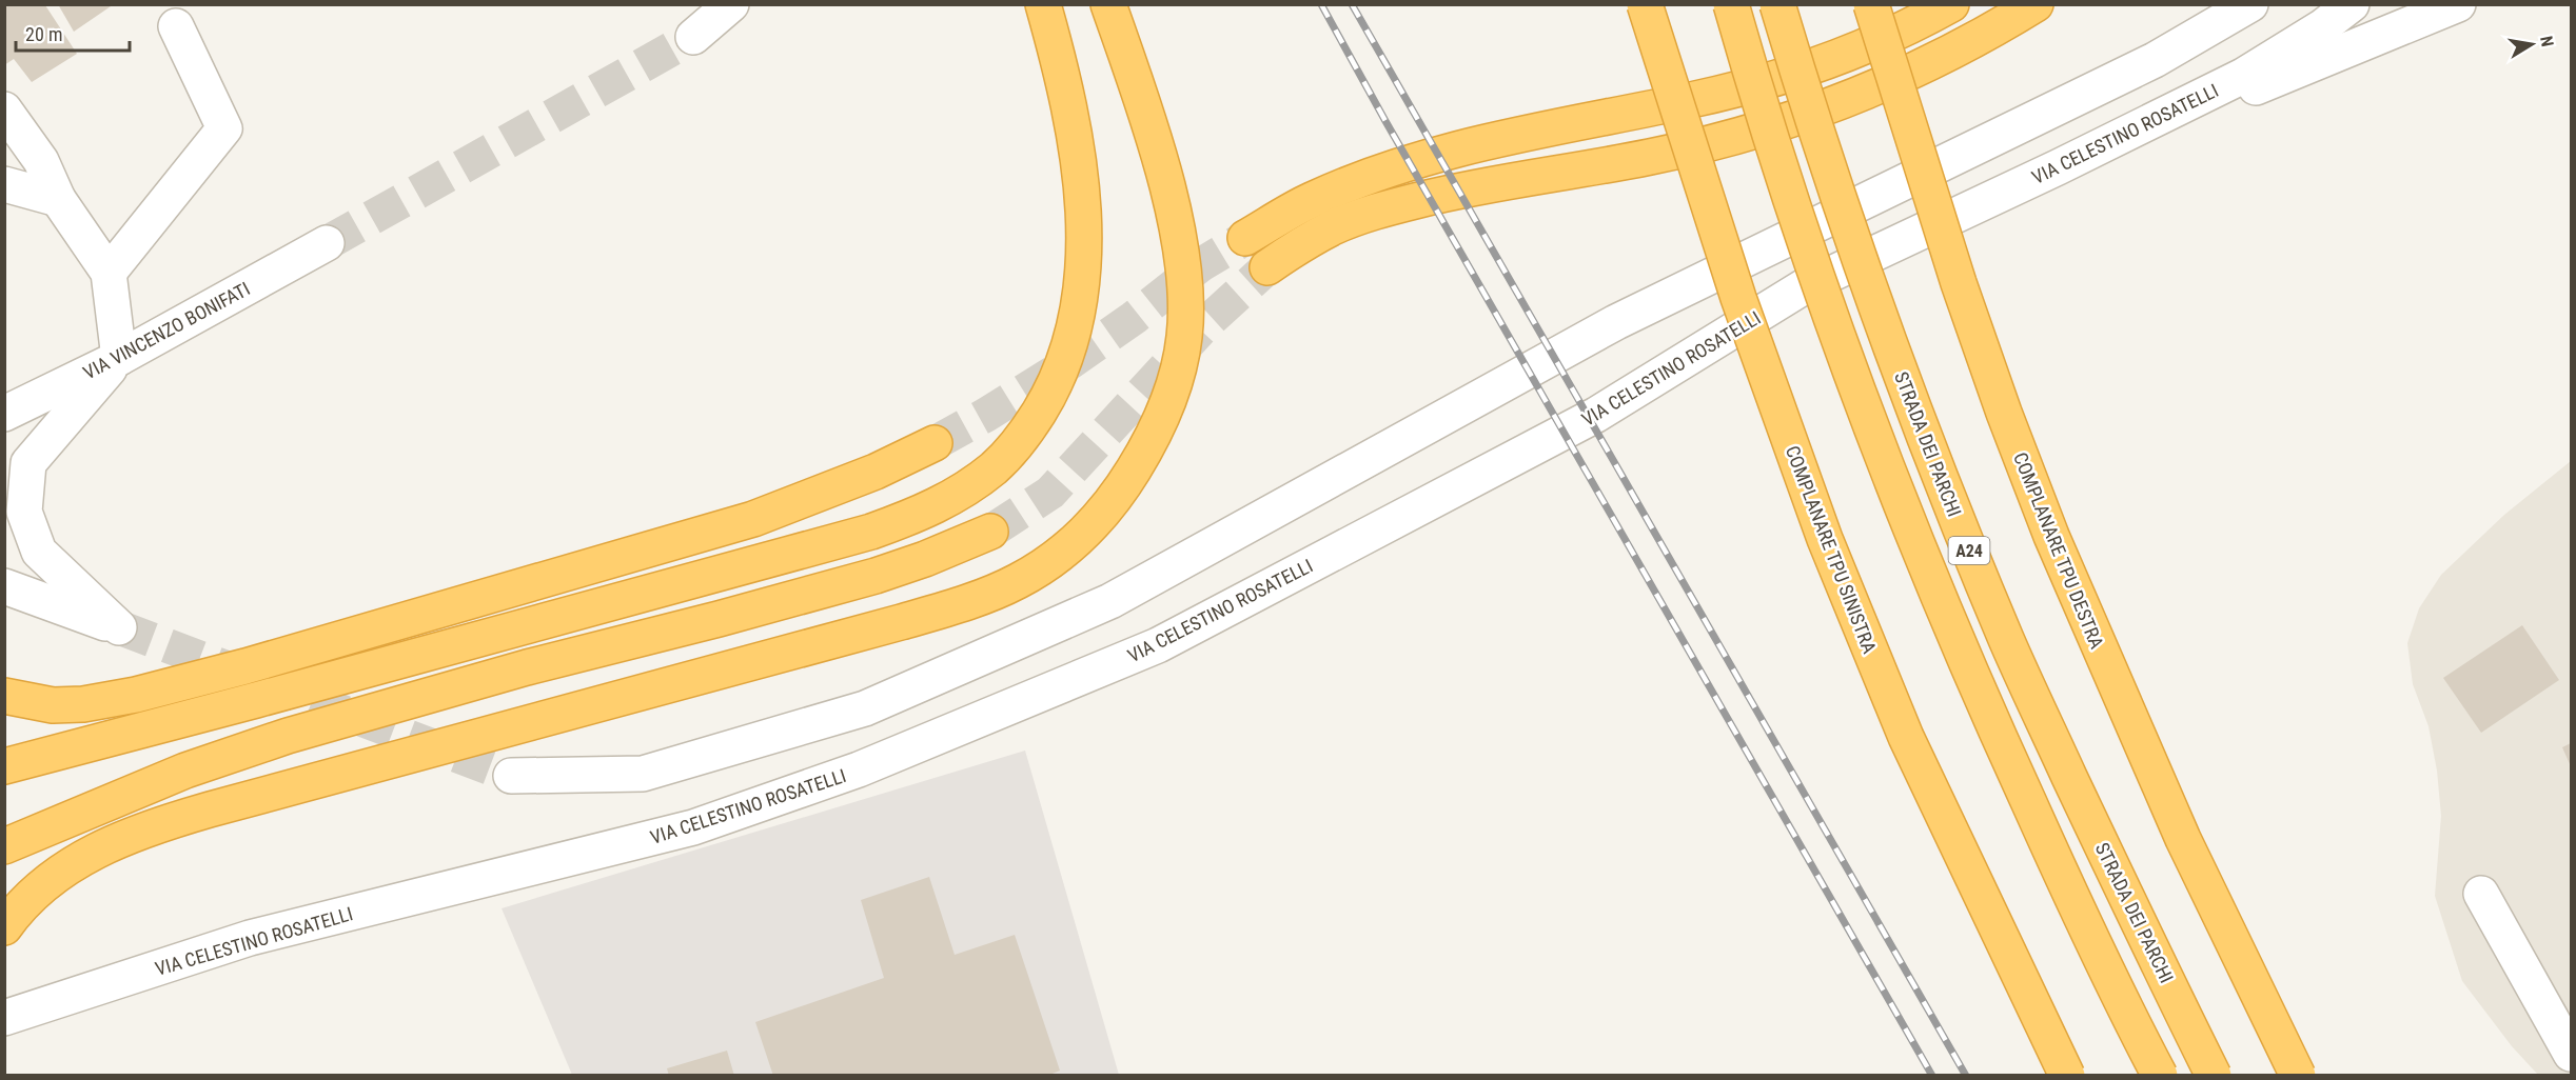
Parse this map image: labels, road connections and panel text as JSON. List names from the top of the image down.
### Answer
{
  "streets": {
    "highway": [
      "STRADA DEI PARCHI",
      "COMPLANARE TPU SINISTRA",
      "A24",
      "COMPLANARE TPU DESTRA"
    ],
    "street": ["VIA CELESTINO ROSATELLI", "VIA VINCENZO BONIFATI"]
  },
  "scale_bar": "20 m",
  "north": "right"
}
